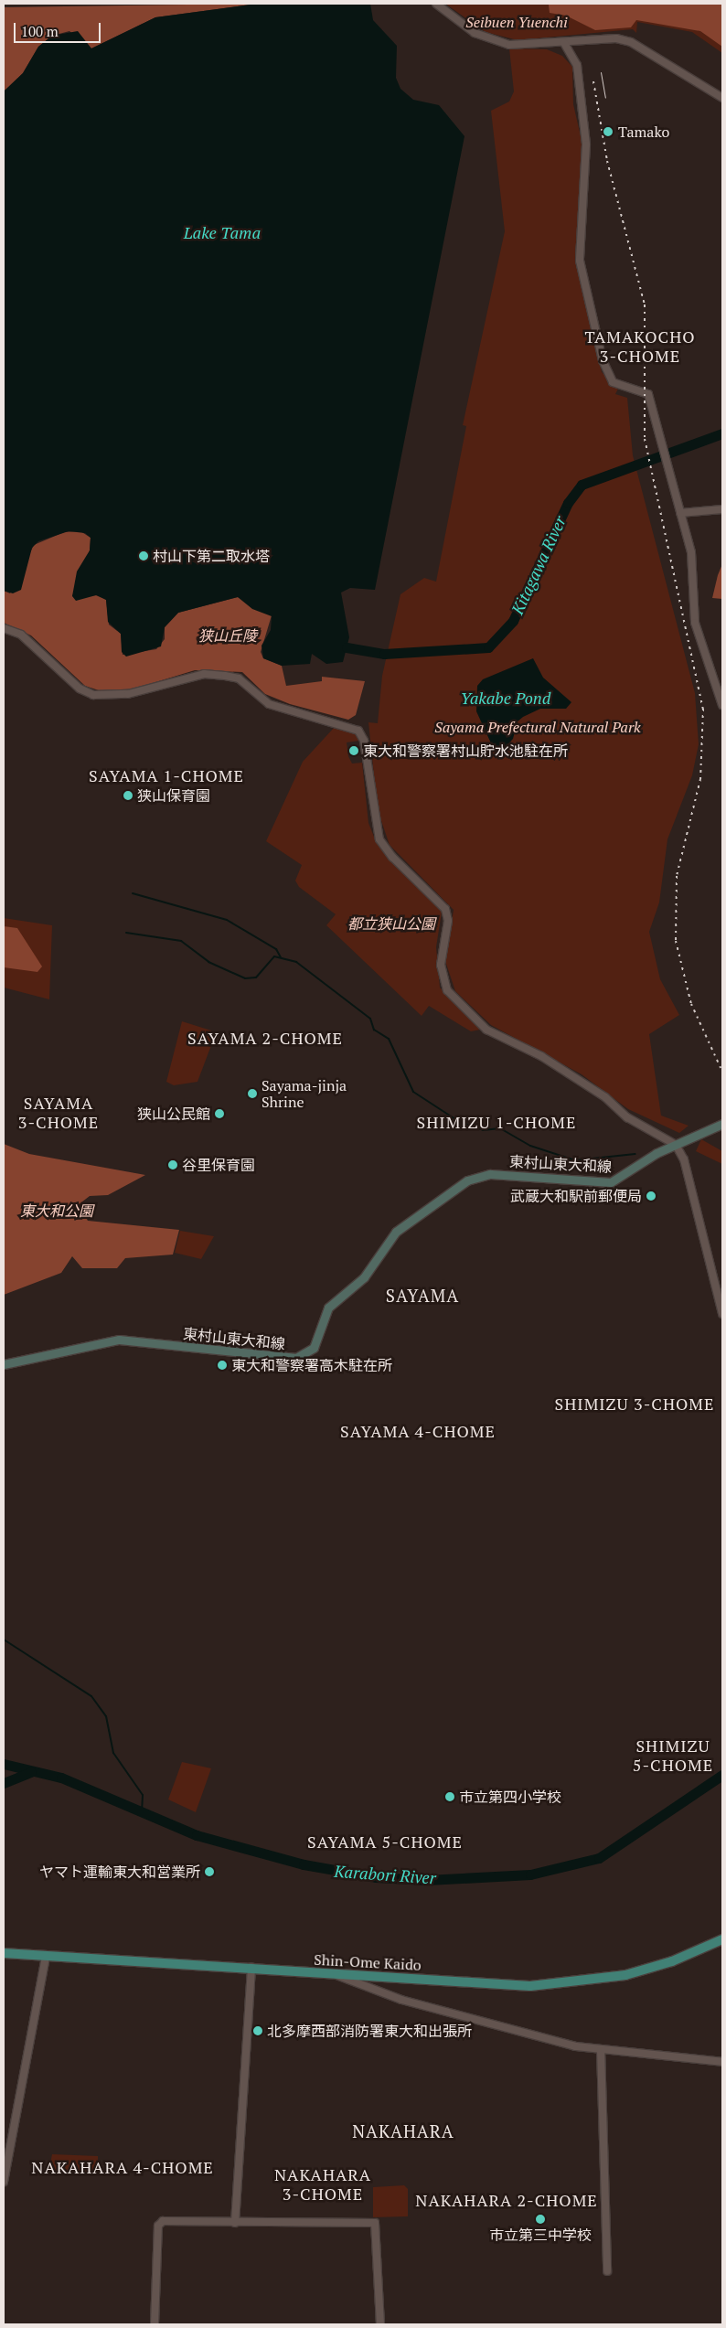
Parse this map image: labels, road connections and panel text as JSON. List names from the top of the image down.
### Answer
{
  "streets": {
    "main road": ["東村山東大和線", "Shin-Ome Kaido"]
  },
  "districts": [
    "TAMAKOCHO 3-CHOME",
    "SAYAMA 1-CHOME",
    "SAYAMA 2-CHOME",
    "SAYAMA 3-CHOME",
    "SHIMIZU 1-CHOME",
    "SAYAMA",
    "SHIMIZU 3-CHOME",
    "SAYAMA 4-CHOME",
    "SHIMIZU 5-CHOME",
    "SAYAMA 5-CHOME",
    "NAKAHARA",
    "NAKAHARA 4-CHOME",
    "NAKAHARA 3-CHOME",
    "NAKAHARA 2-CHOME"
  ],
  "water": [
    "Lake Tama",
    "Kitagawa River",
    "Yakabe Pond",
    "Karabori River"
  ],
  "parks": [
    "Seibuen Yuenchi",
    "狭山丘陵",
    "Sayama Prefectural Natural Park",
    "都立狭山公園",
    "東大和公園"
  ],
  "places": [
    "Tamako",
    "村山下第二取水塔",
    "東大和警察署村山貯水池駐在所",
    "狭山保育園",
    "Sayama-jinja Shrine",
    "狭山公民館",
    "谷里保育園",
    "武蔵大和駅前郵便局",
    "東大和警察署高木駐在所",
    "市立第四小学校",
    "ヤマト運輸東大和営業所",
    "北多摩西部消防署東大和出張所",
    "市立第三中学校"
  ],
  "scale_bar": "100 m"
}
